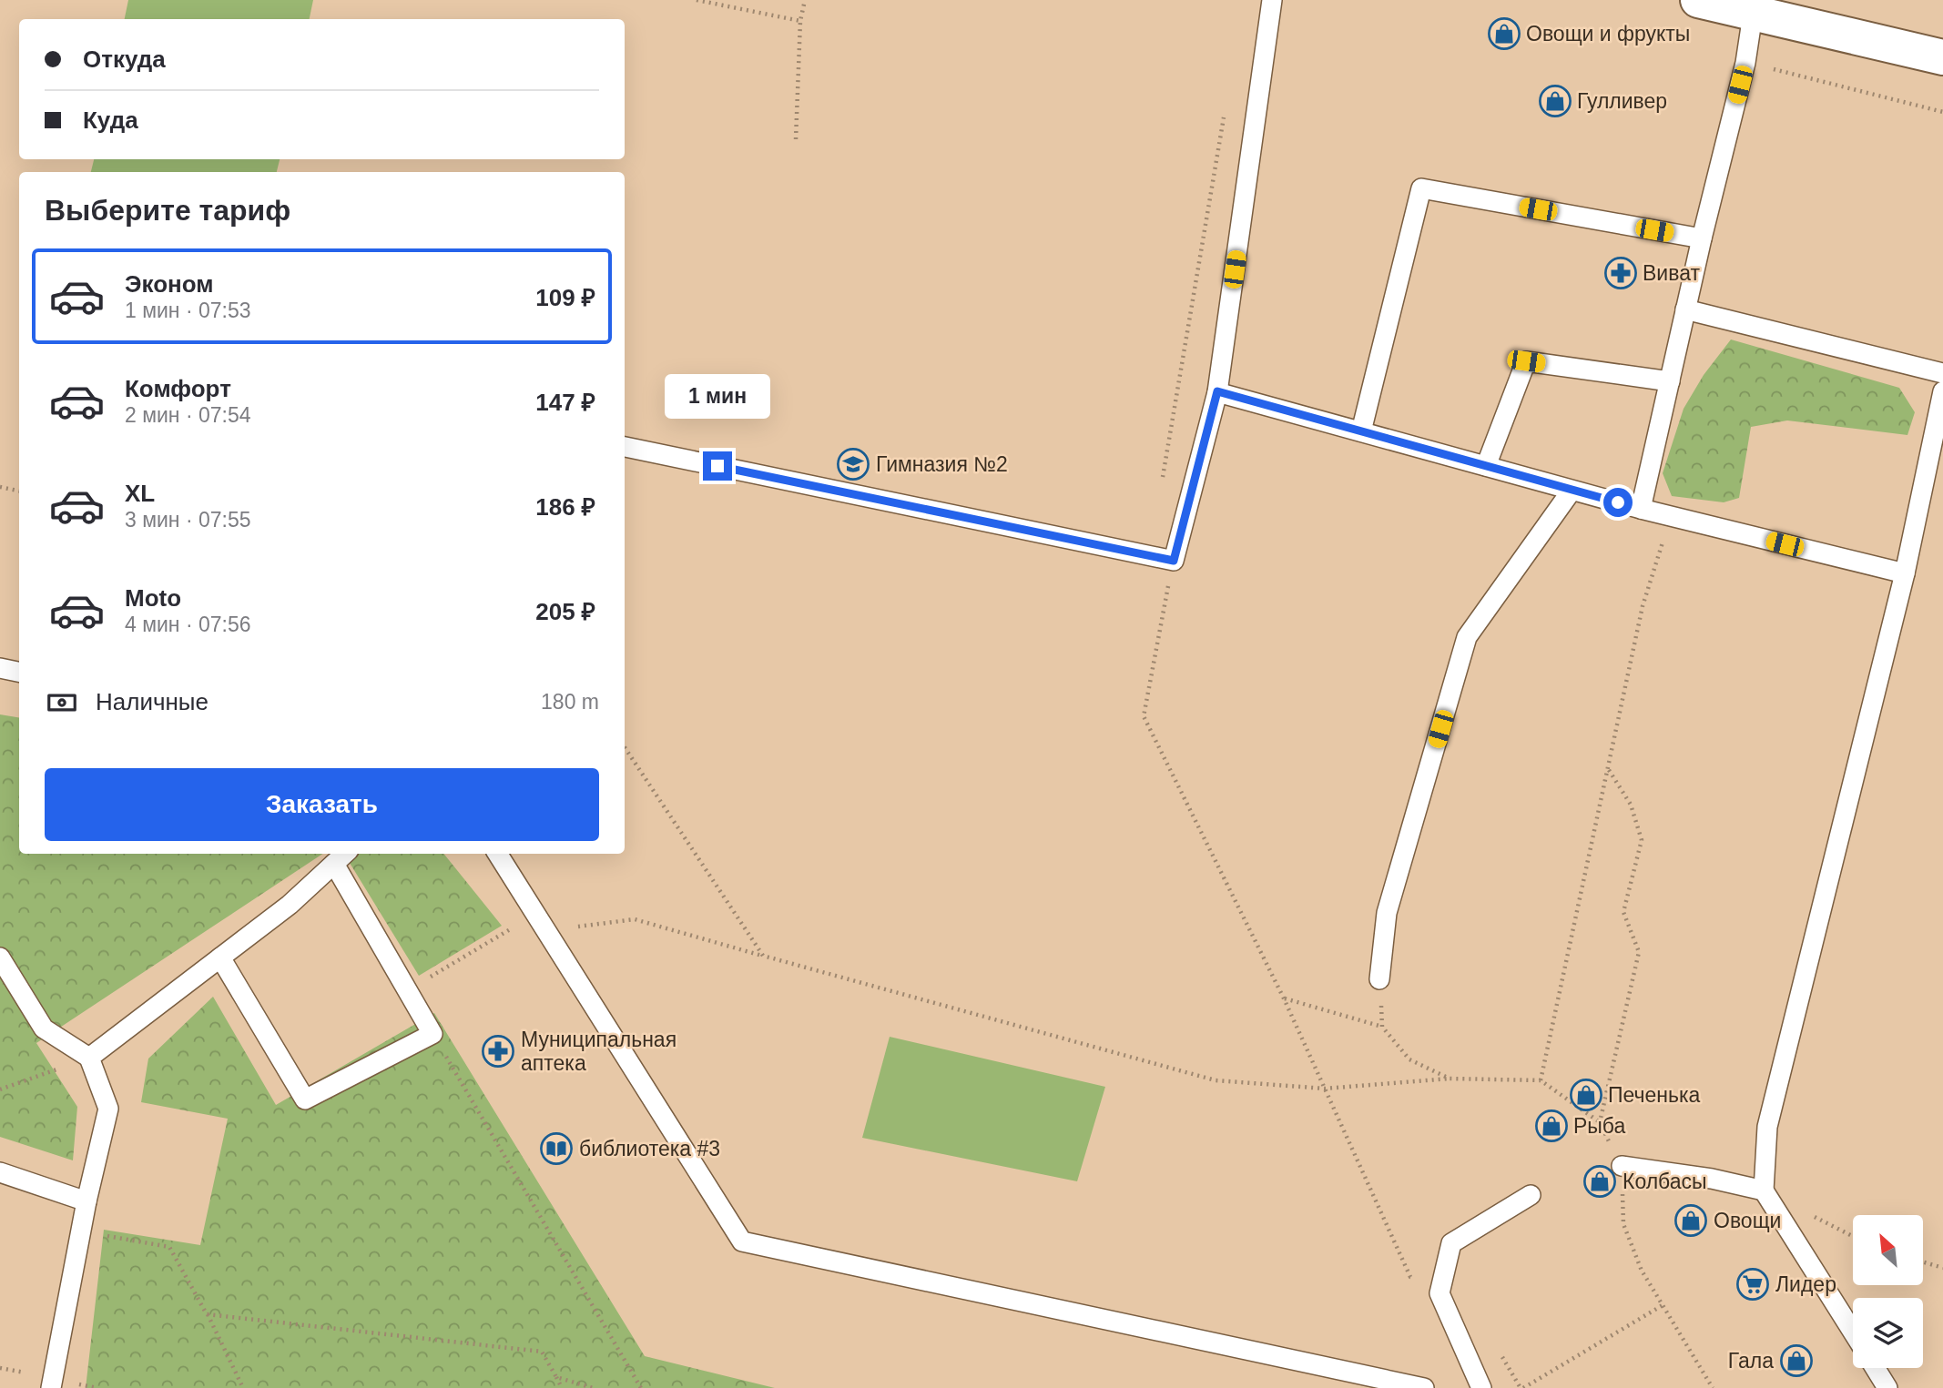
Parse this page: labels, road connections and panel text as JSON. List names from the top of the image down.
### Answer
{
  "places": {
    "shop": [
      "Овощи и фрукты",
      "Гулливер",
      "Печенька",
      "Рыба",
      "Колбасы",
      "Овощи",
      "Гала"
    ],
    "pharmacy": ["Виват", "Муниципальная аптека"],
    "school or university": ["Гимназия №2"],
    "library": ["библиотека #3"],
    "supermarket": ["Лидер"]
  },
  "north": "top left",
  "page": {
    "banner": ["Откуда", "Куда"],
    "heading": "Выберите тариф",
    "list": [
      {
        "name": "Эконом",
        "note": "1 мин · 07:53",
        "value": "109 ₽"
      },
      {
        "name": "Комфорт",
        "note": "2 мин · 07:54",
        "value": "147 ₽"
      },
      {
        "name": "XL",
        "note": "3 мин · 07:55",
        "value": "186 ₽"
      },
      {
        "name": "Moto",
        "note": "4 мин · 07:56",
        "value": "205 ₽"
      }
    ],
    "bubble": "1 мин",
    "pay": ["Наличные", "180 m"],
    "buttons": "Заказать"
  }
}
